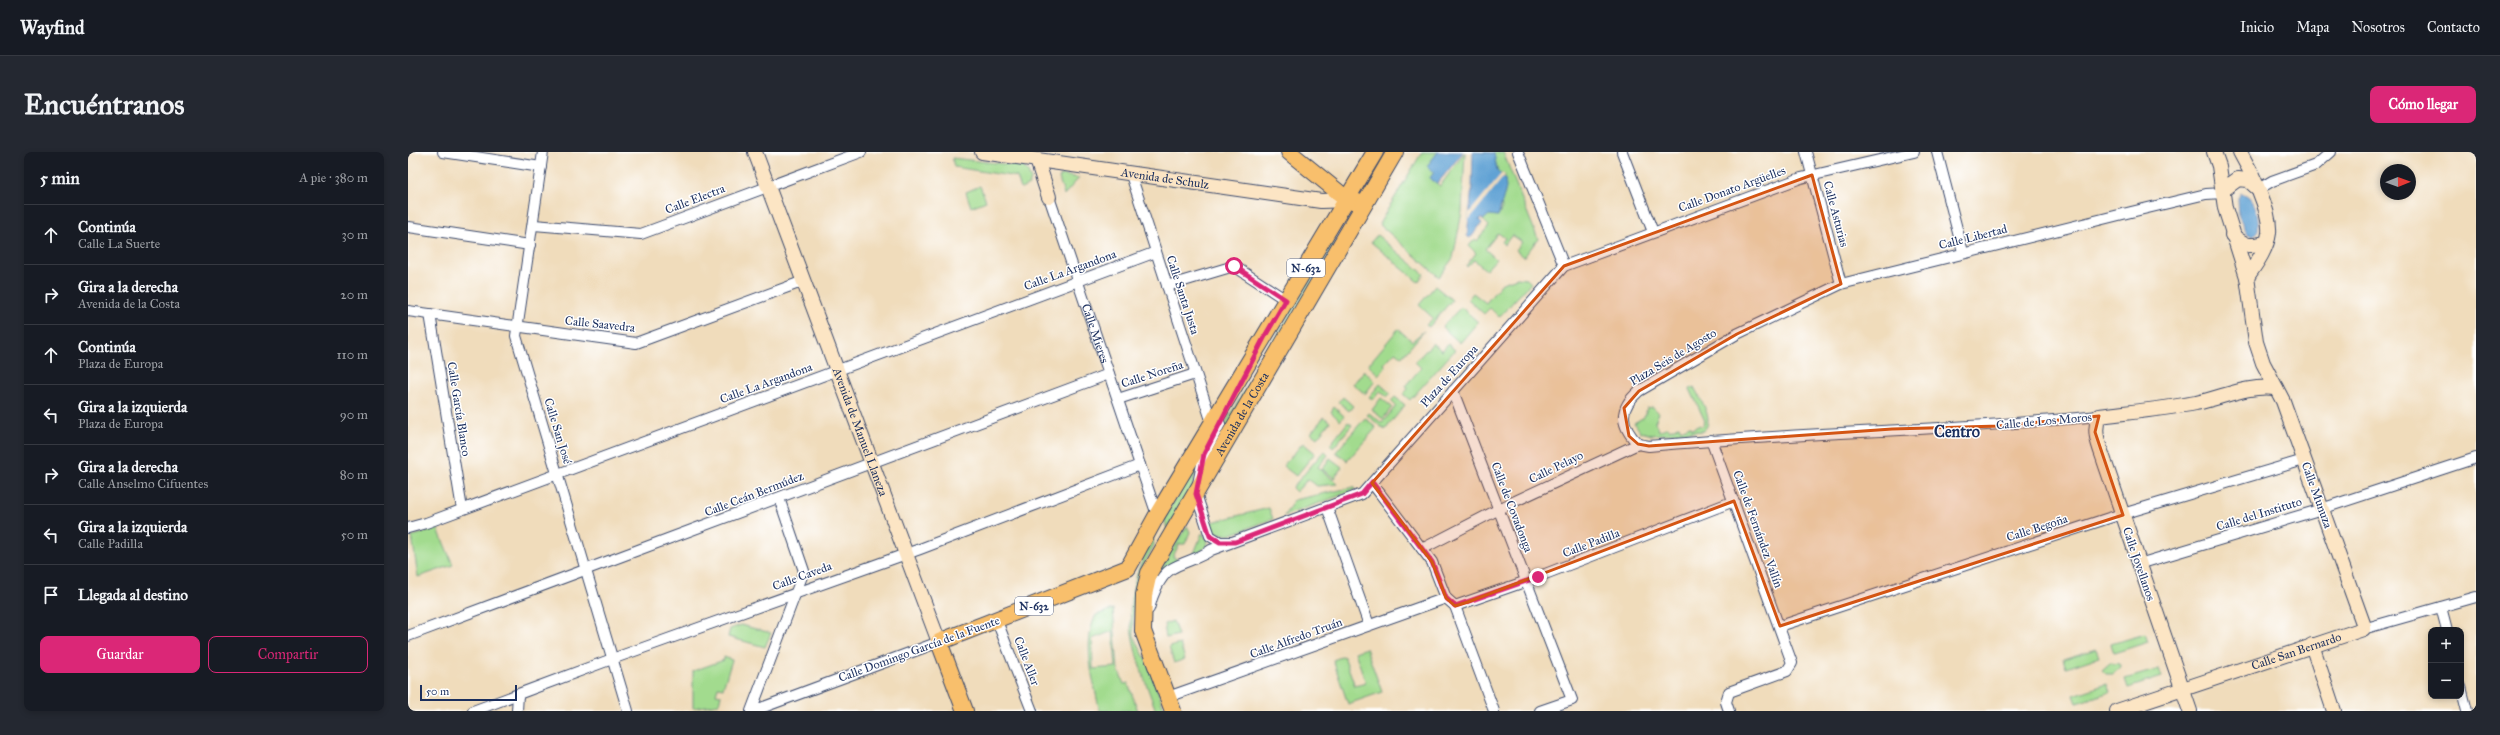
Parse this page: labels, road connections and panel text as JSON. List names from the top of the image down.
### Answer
{
  "streets": {
    "main road": [
      "Avenida de Schulz",
      "N-632",
      "Calle Mieres",
      "Avenida de la Costa",
      "Calle de Los Moros",
      "Avenida de Manuel Llaneza",
      "Calle Munuza",
      "Calle Jovellanos",
      "Calle Domingo García de la Fuente",
      "Calle San Bernardo"
    ],
    "street": [
      "Calle Donato Argüelles",
      "Calle Electra",
      "Calle Asturias",
      "Calle Libertad",
      "Calle La Argandona",
      "Calle Santa Justa",
      "Calle Saavedra",
      "Plaza Seis de Agosto",
      "Calle Noreña",
      "Plaza de Europa",
      "Calle García Blanco",
      "Calle San José",
      "Calle Pelayo",
      "Calle Ceán Bermúdez",
      "Calle de Covadonga",
      "Calle del Instituto",
      "Calle Begoña",
      "Calle de Fernández Vallín",
      "Calle Padilla",
      "Calle Caveda",
      "Calle Alfredo Truán",
      "Calle Aller"
    ]
  },
  "crossings": [
    ["Avenida de Schulz", "Calle Santa Justa"],
    ["Avenida de Schulz", "Calle Mieres"],
    ["Avenida de Schulz", "Avenida de la Costa"],
    ["Calle Donato Argüelles", "Calle Asturias"],
    ["Calle Donato Argüelles", "Plaza de Europa"],
    ["Calle Electra", "Calle San José"],
    ["Calle Electra", "Avenida de Manuel Llaneza"],
    ["Calle Asturias", "Calle Libertad"],
    ["Calle Libertad", "Plaza Seis de Agosto"],
    ["Calle Libertad", "Calle Munuza"],
    ["Calle La Argandona", "Calle Santa Justa"],
    ["Calle La Argandona", "Calle Mieres"],
    ["Calle La Argandona", "Calle García Blanco"],
    ["Calle La Argandona", "Calle San José"],
    ["Calle La Argandona", "Avenida de Manuel Llaneza"],
    ["Calle Santa Justa", "Calle Noreña"],
    ["Calle Santa Justa", "Avenida de la Costa"],
    ["Calle Saavedra", "Calle García Blanco"],
    ["Calle Saavedra", "Calle San José"],
    ["Calle Saavedra", "Avenida de Manuel Llaneza"],
    ["Calle Mieres", "Calle Noreña"],
    ["Calle Mieres", "Avenida de la Costa"],
    ["Calle Mieres", "Calle Ceán Bermúdez"],
    ["Calle Mieres", "Calle Caveda"],
    ["Plaza Seis de Agosto", "Calle Pelayo"],
    ["Plaza de Europa", "Avenida de la Costa"],
    ["Plaza de Europa", "Calle de Covadonga"],
    ["Avenida de la Costa", "Calle Alfredo Truán"],
    ["Avenida de la Costa", "Calle Domingo García de la Fuente"],
    ["Calle de Los Moros", "Calle Munuza"],
    ["Calle de Los Moros", "Calle de Fernández Vallín"],
    ["Calle de Los Moros", "Calle Jovellanos"],
    ["Calle San José", "Calle Ceán Bermúdez"],
    ["Calle San José", "Calle Caveda"],
    ["Avenida de Manuel Llaneza", "Calle Ceán Bermúdez"],
    ["Avenida de Manuel Llaneza", "Calle Caveda"],
    ["Avenida de Manuel Llaneza", "Calle Domingo García de la Fuente"],
    ["Calle Pelayo", "Calle de Covadonga"],
    ["Calle Munuza", "Calle del Instituto"],
    ["Calle Munuza", "Calle Begoña"],
    ["Calle Munuza", "Calle San Bernardo"],
    ["Calle de Covadonga", "Calle Padilla"],
    ["Calle del Instituto", "Calle Jovellanos"],
    ["Calle Begoña", "Calle de Fernández Vallín"],
    ["Calle Begoña", "Calle Jovellanos"],
    ["Calle de Fernández Vallín", "Calle Padilla"],
    ["Calle Jovellanos", "Calle San Bernardo"],
    ["Calle Domingo García de la Fuente", "Calle Aller"]
  ],
  "districts": ["Centro"],
  "scale_bar": "50 m",
  "north": "right",
  "page": {
    "header": "Wayfind",
    "nav": [
      "Inicio",
      "Mapa",
      "Nosotros",
      "Contacto"
    ],
    "buttons": [
      "Cómo llegar",
      ["Guardar", "Compartir"]
    ],
    "title": "Encuéntranos",
    "heading": ["5 min", "A pie · 380 m"],
    "list": [
      ["Continúa", "Calle La Suerte", "30 m"],
      ["Gira a la derecha", "Avenida de la Costa", "20 m"],
      ["Continúa", "Plaza de Europa", "110 m"],
      ["Gira a la izquierda", "Plaza de Europa", "90 m"],
      ["Gira a la derecha", "Calle Anselmo Cifuentes", "80 m"],
      ["Gira a la izquierda", "Calle Padilla", "50 m"],
      "Llegada al destino"
    ],
    "map_buttons": ["+", "−"],
    "scale": "50 m"
  }
}
